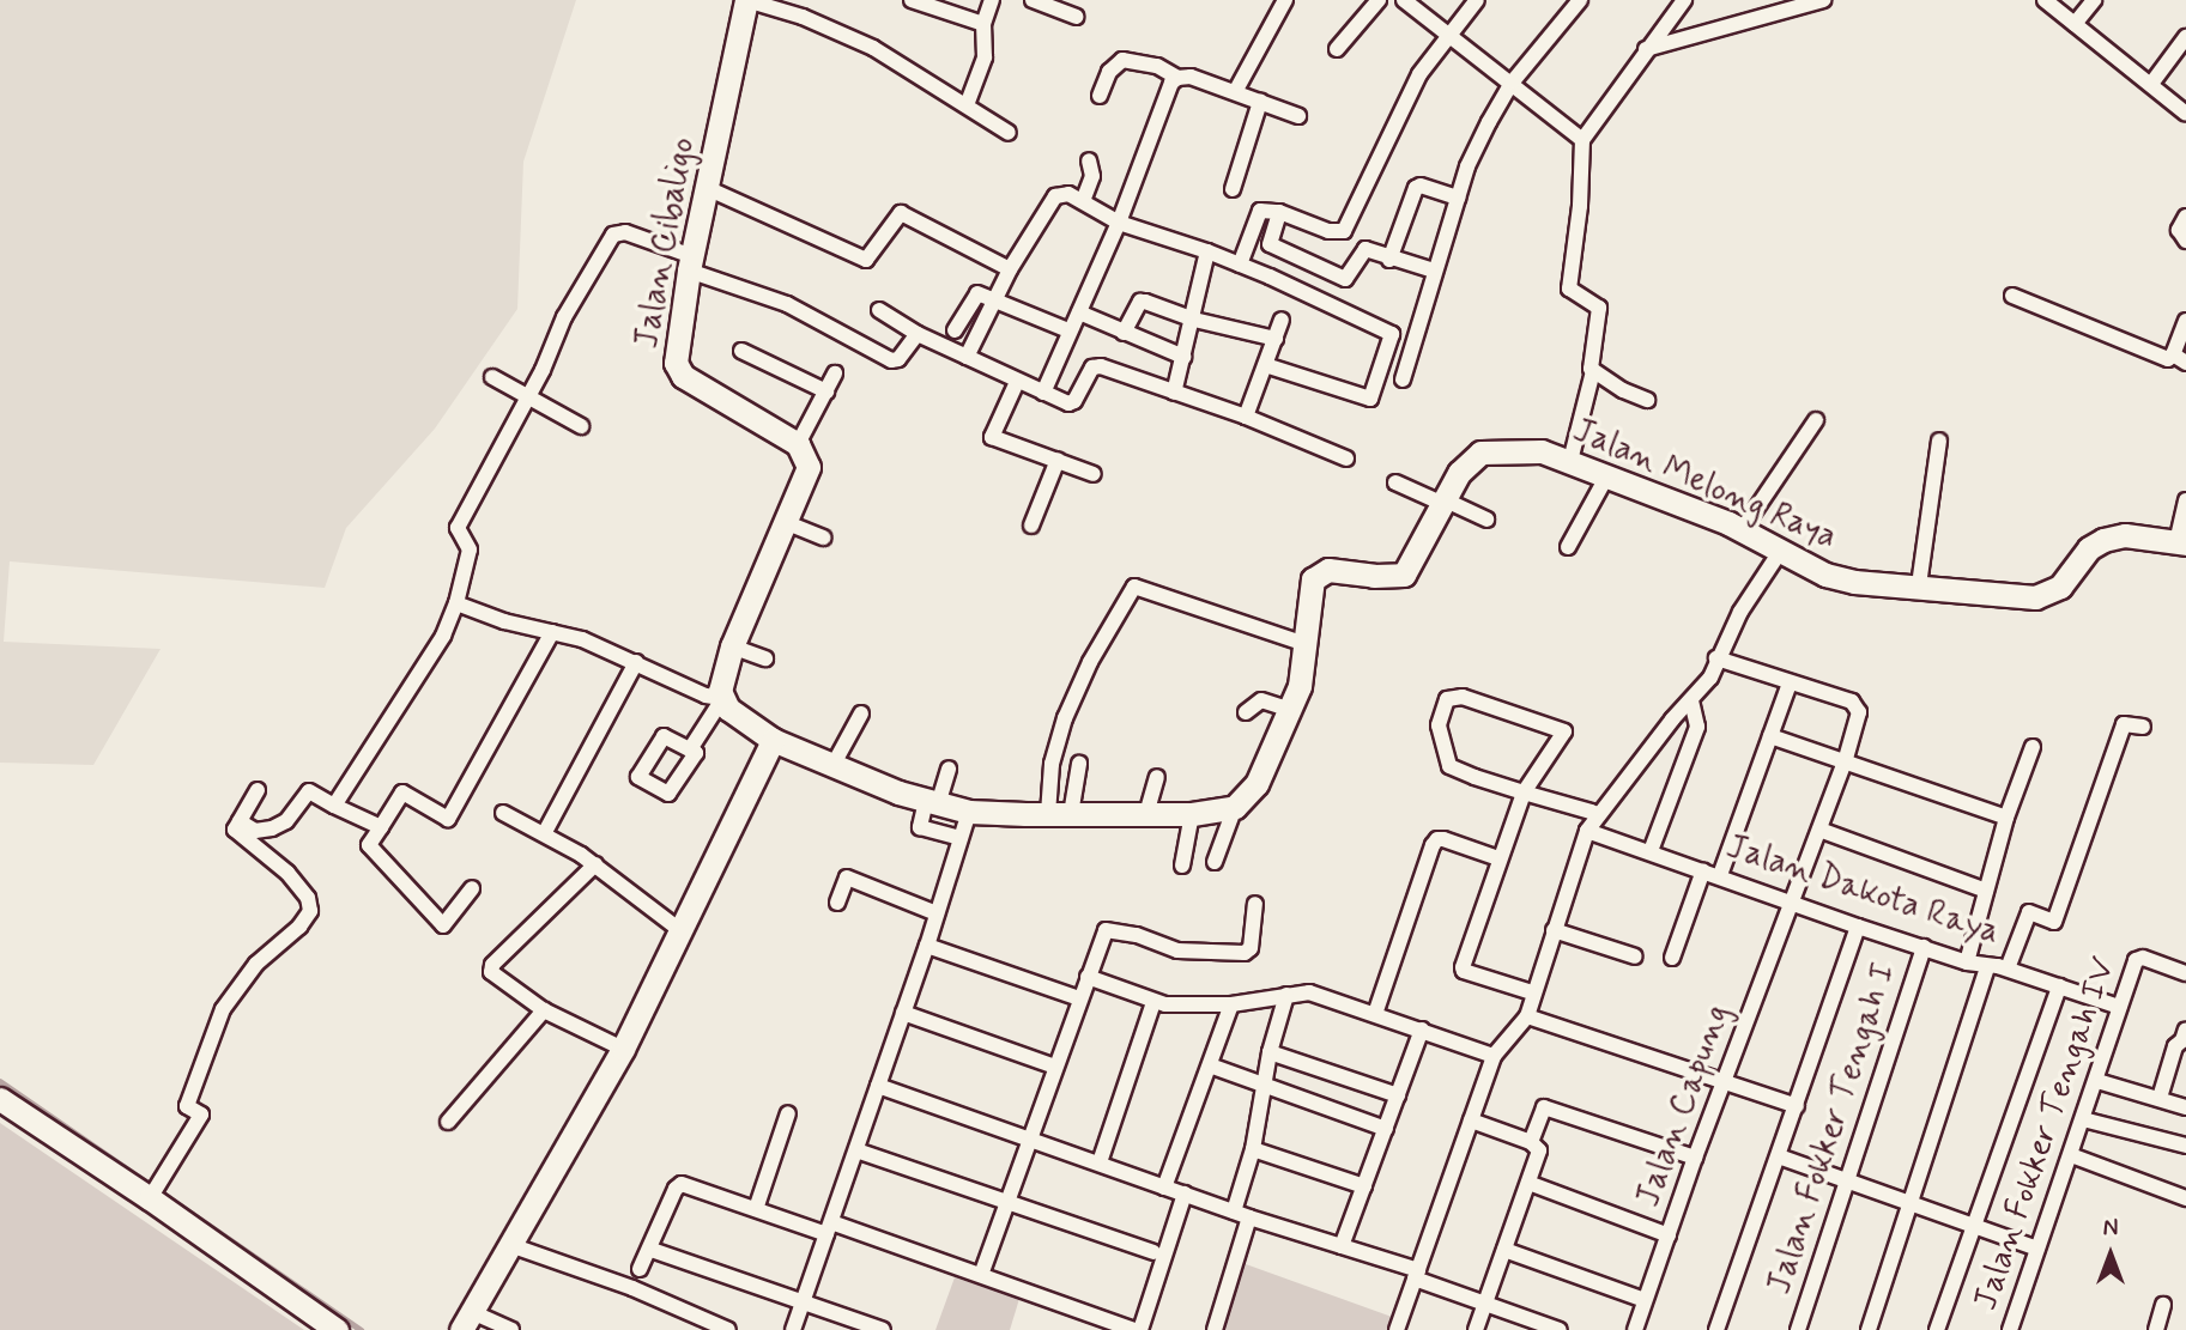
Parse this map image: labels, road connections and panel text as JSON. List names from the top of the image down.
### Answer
{
  "streets": {
    "main road": ["Jalan Cibaligo", "Jalan Melong Raya"],
    "street": [
      "Jalan Dakota Raya",
      "Jalan Capung",
      "Jalan Fokker Tengah I",
      "Jalan Fokker Tengah IV"
    ]
  },
  "crossings": [
    ["Jalan Dakota Raya", "Jalan Capung"],
    ["Jalan Dakota Raya", "Jalan Fokker Tengah I"],
    ["Jalan Dakota Raya", "Jalan Fokker Tengah IV"]
  ],
  "north": "top"
}
